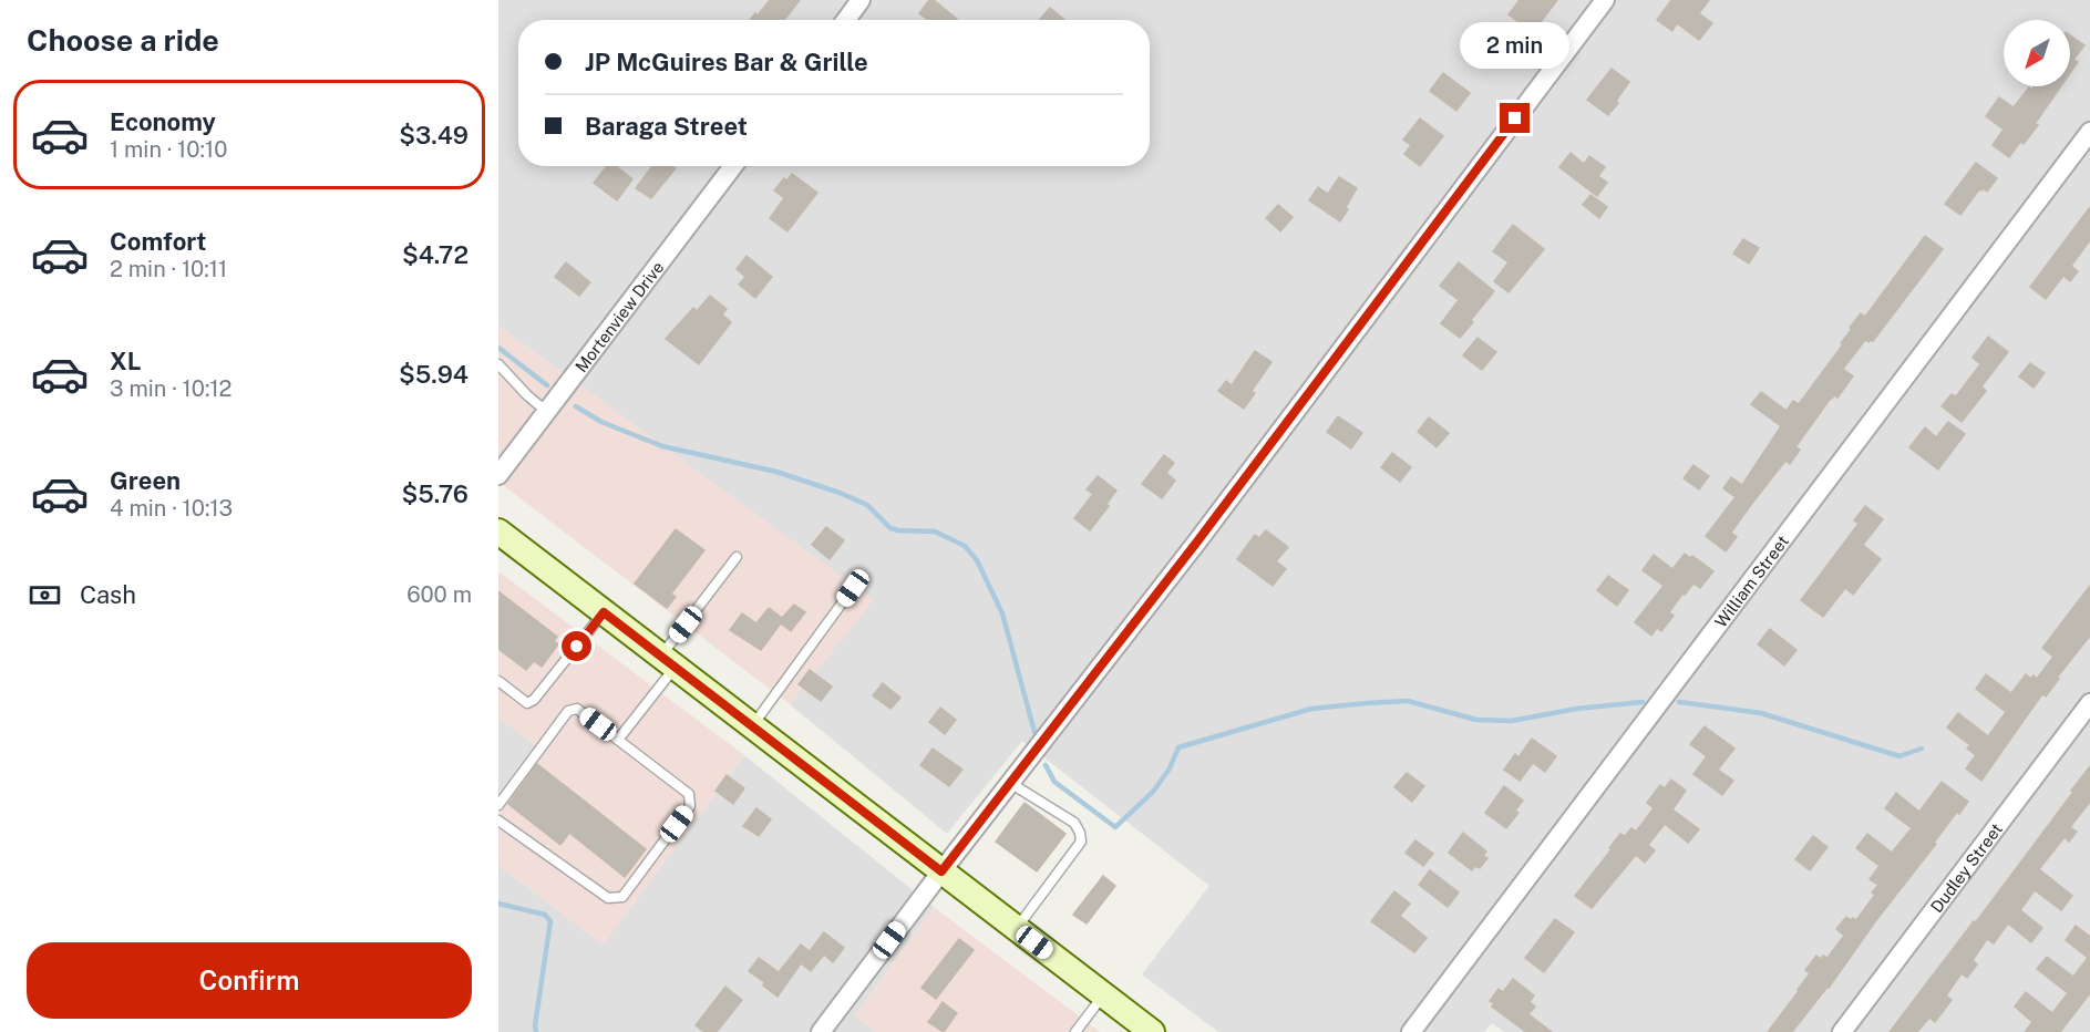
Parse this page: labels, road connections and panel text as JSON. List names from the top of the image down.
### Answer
{
  "streets": {
    "street": ["Mortenview Drive", "William Street", "Dudley Street"]
  },
  "north": "bottom left",
  "page": {
    "heading": "Choose a ride",
    "banner": ["JP McGuires Bar & Grille", "Baraga Street"],
    "bubble": "2 min",
    "list": [
      {
        "name": "Economy",
        "note": "1 min · 10:10",
        "value": "$3.49"
      },
      {
        "name": "Comfort",
        "note": "2 min · 10:11",
        "value": "$4.72"
      },
      {
        "name": "XL",
        "note": "3 min · 10:12",
        "value": "$5.94"
      },
      {
        "name": "Green",
        "note": "4 min · 10:13",
        "value": "$5.76"
      }
    ],
    "pay": ["Cash", "600 m"],
    "buttons": "Confirm"
  }
}
